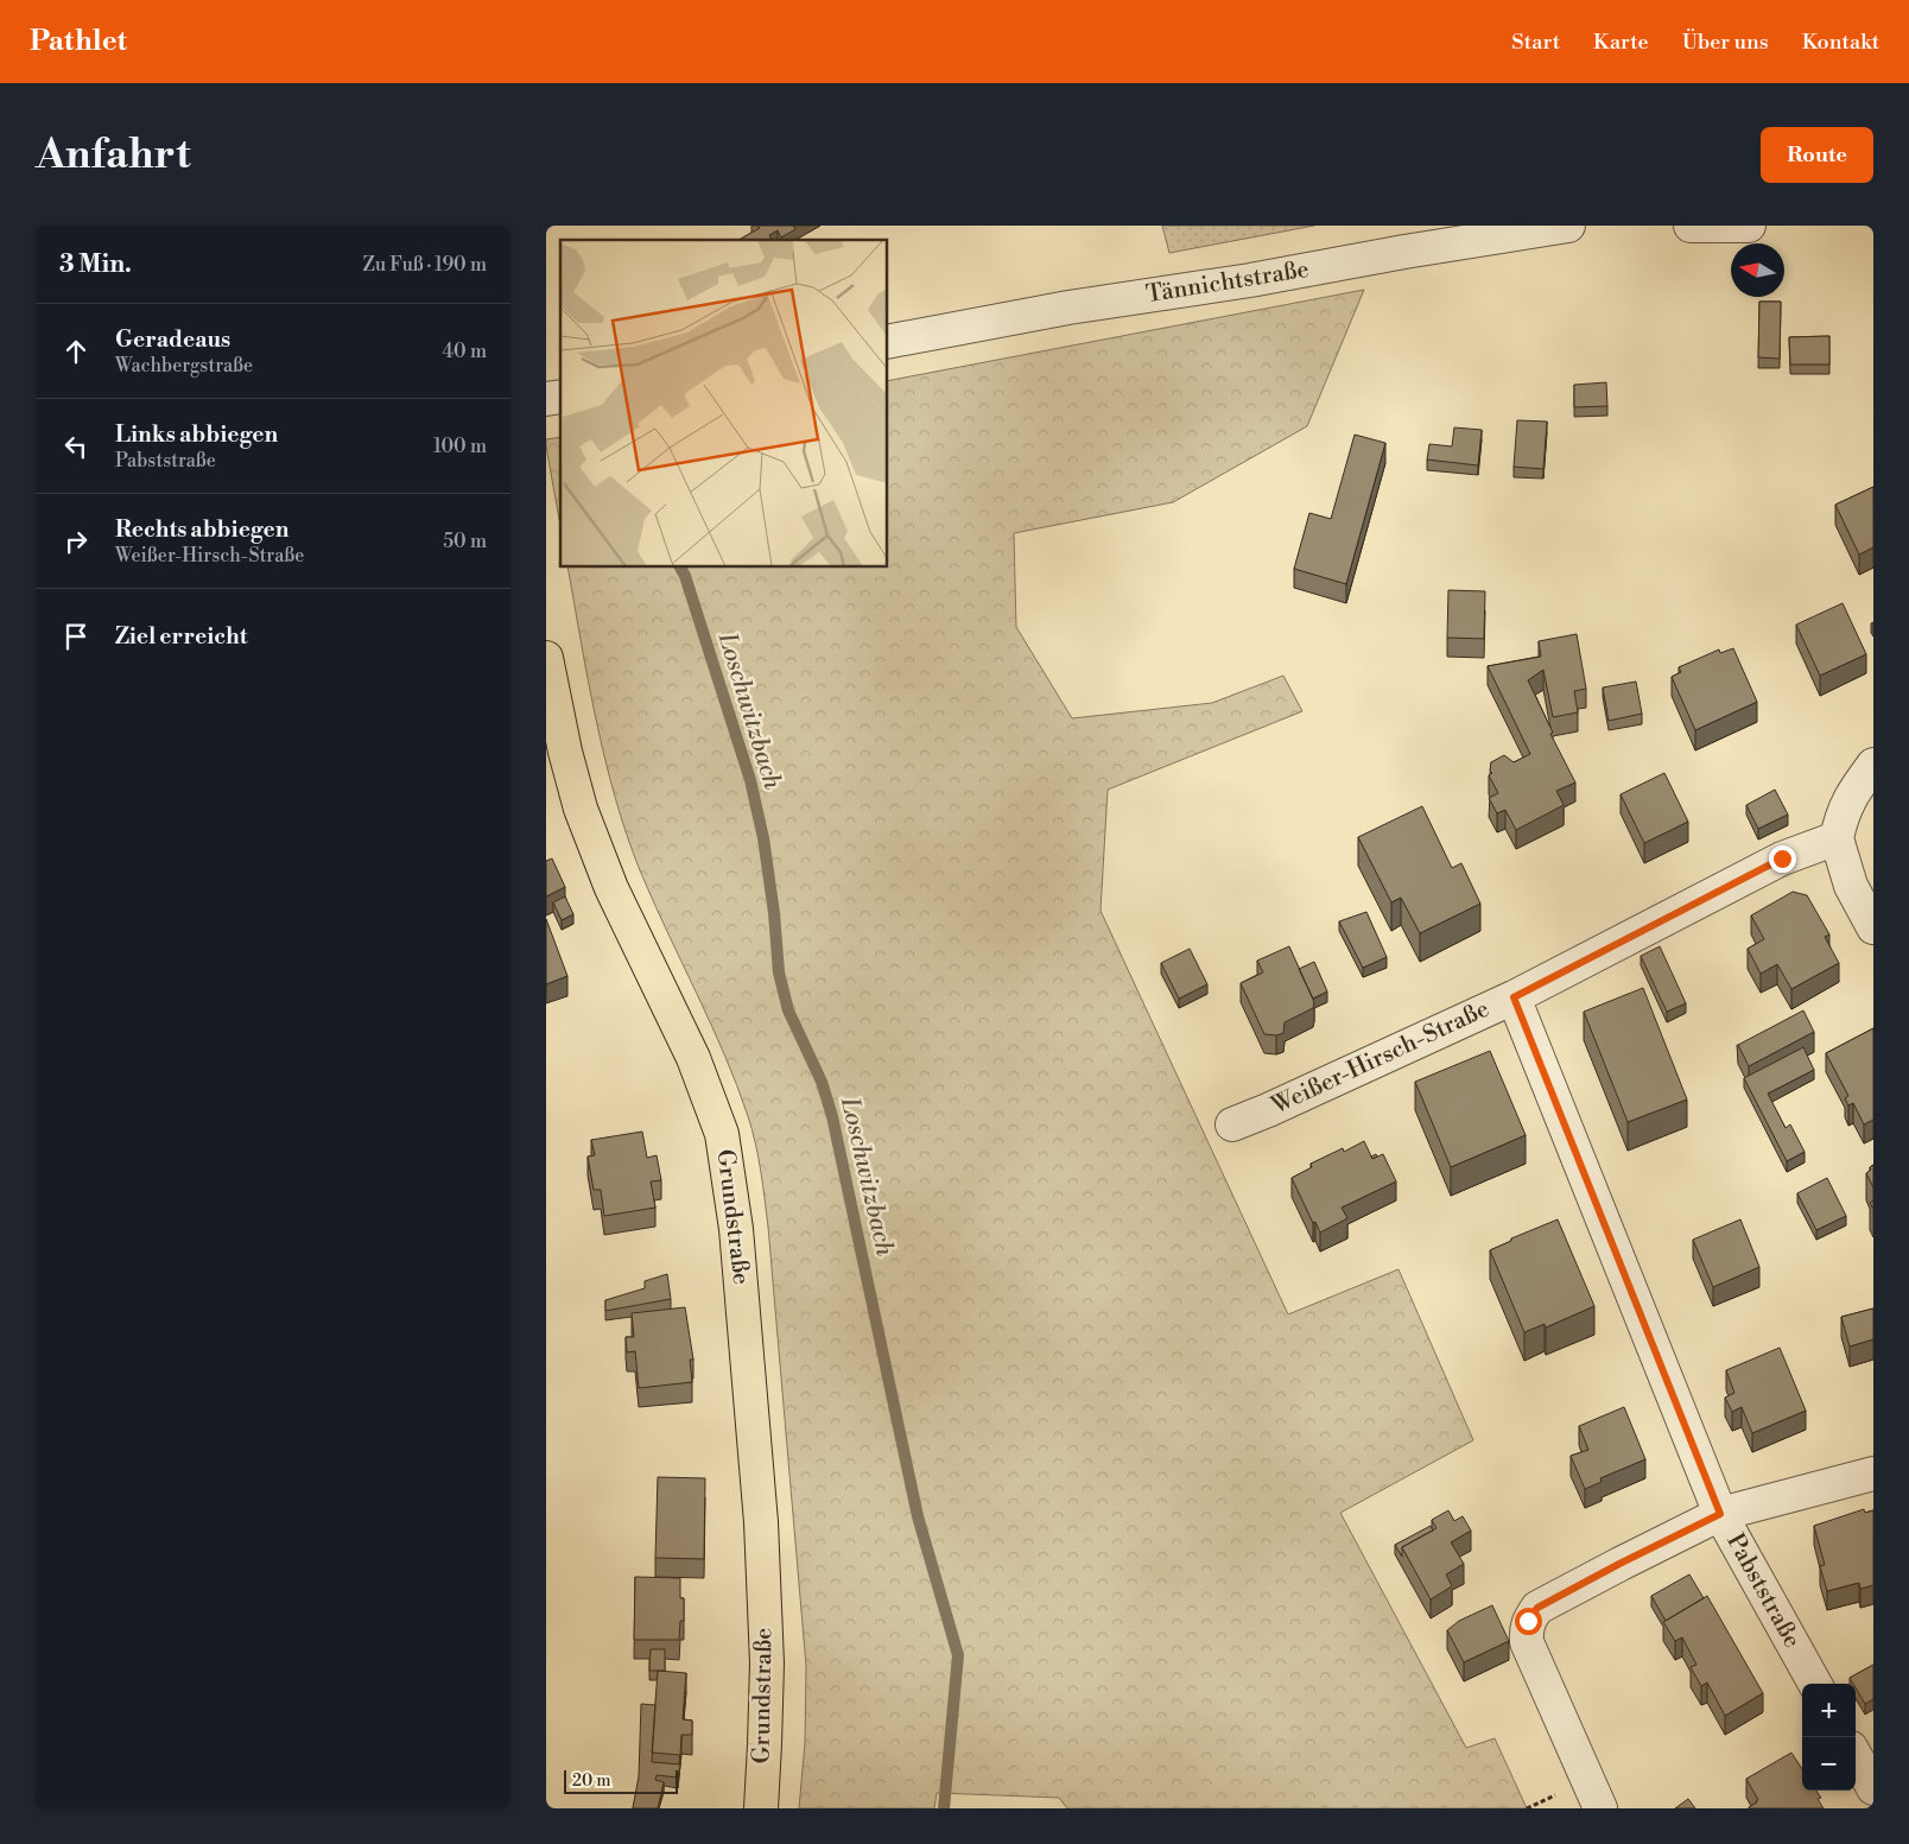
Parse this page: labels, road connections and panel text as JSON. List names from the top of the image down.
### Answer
{
  "streets": {
    "main road": ["Grundstraße"],
    "street": ["Tännichtstraße", "Weißer-Hirsch-Straße", "Pabststraße"]
  },
  "crossings": [
    ["Weißer-Hirsch-Straße", "Pabststraße"]
  ],
  "water": ["Loschwitzbach"],
  "scale_bar": "20 m",
  "north": "left",
  "page": {
    "header": "Pathlet",
    "nav": [
      "Start",
      "Karte",
      "Über uns",
      "Kontakt"
    ],
    "buttons": "Route",
    "title": "Anfahrt",
    "heading": ["3 Min.", "Zu Fuß · 190 m"],
    "list": [
      ["Geradeaus", "Wachbergstraße", "40 m"],
      ["Links abbiegen", "Pabststraße", "100 m"],
      ["Rechts abbiegen", "Weißer-Hirsch-Straße", "50 m"],
      "Ziel erreicht"
    ],
    "map_buttons": ["+", "−"],
    "scale": "20 m"
  }
}
